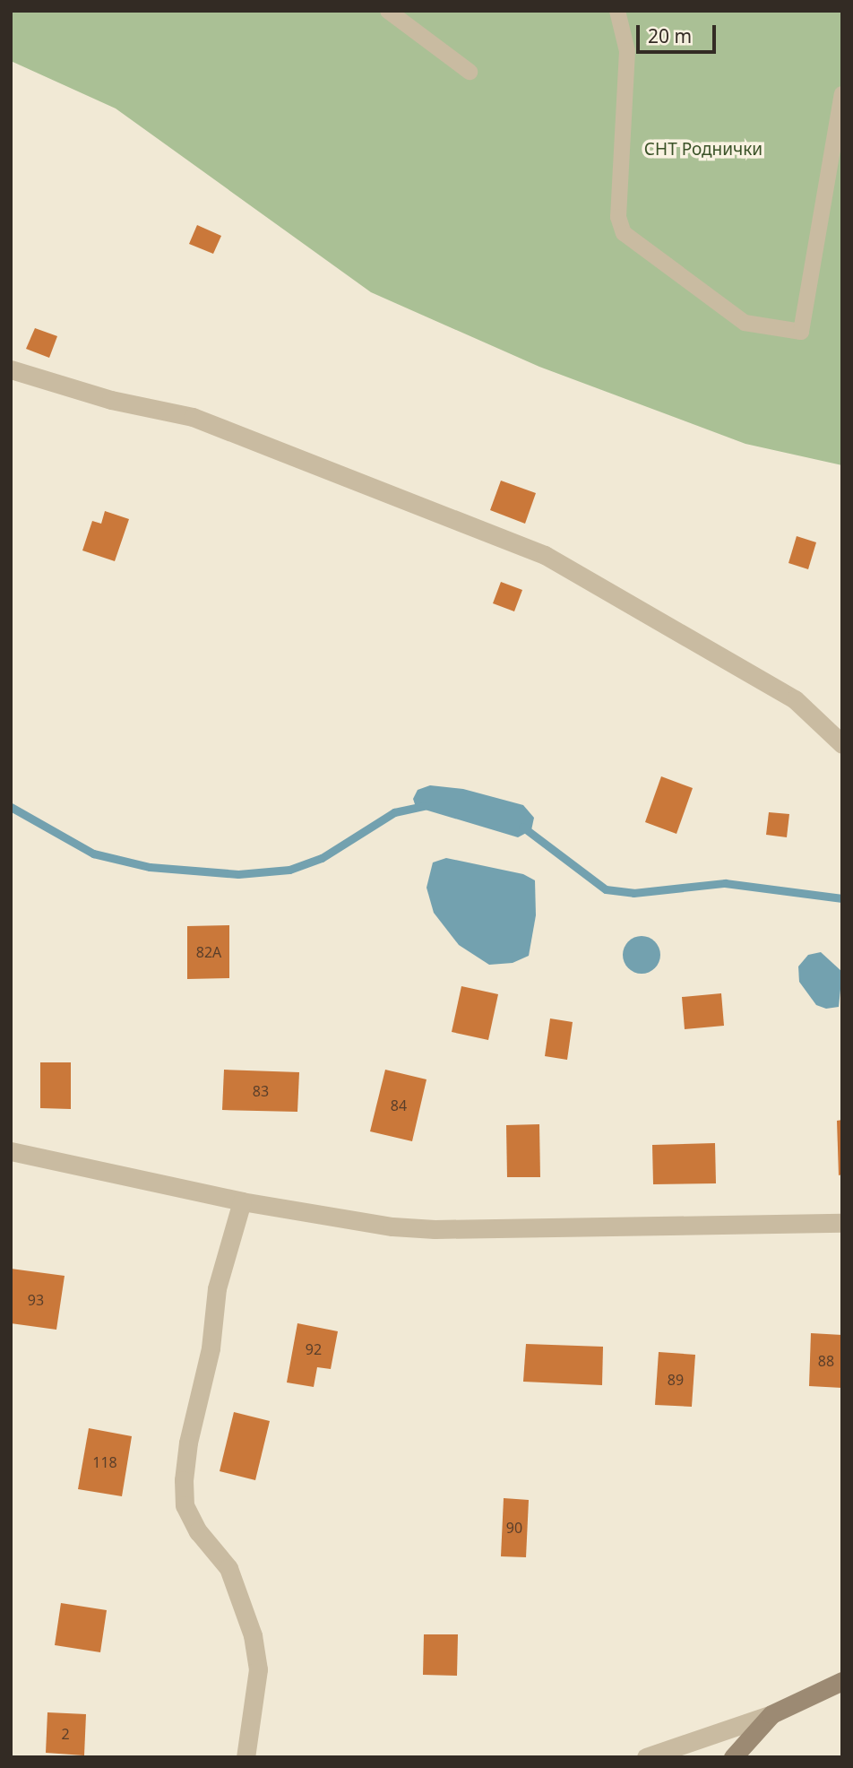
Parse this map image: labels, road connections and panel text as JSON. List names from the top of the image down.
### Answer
{
  "parks": ["СНТ Роднички"],
  "house_numbers": [
    "82А",
    "83",
    "84",
    "93",
    "92",
    "88",
    "89",
    "118",
    "90",
    "2"
  ],
  "scale_bar": "20 m"
}
